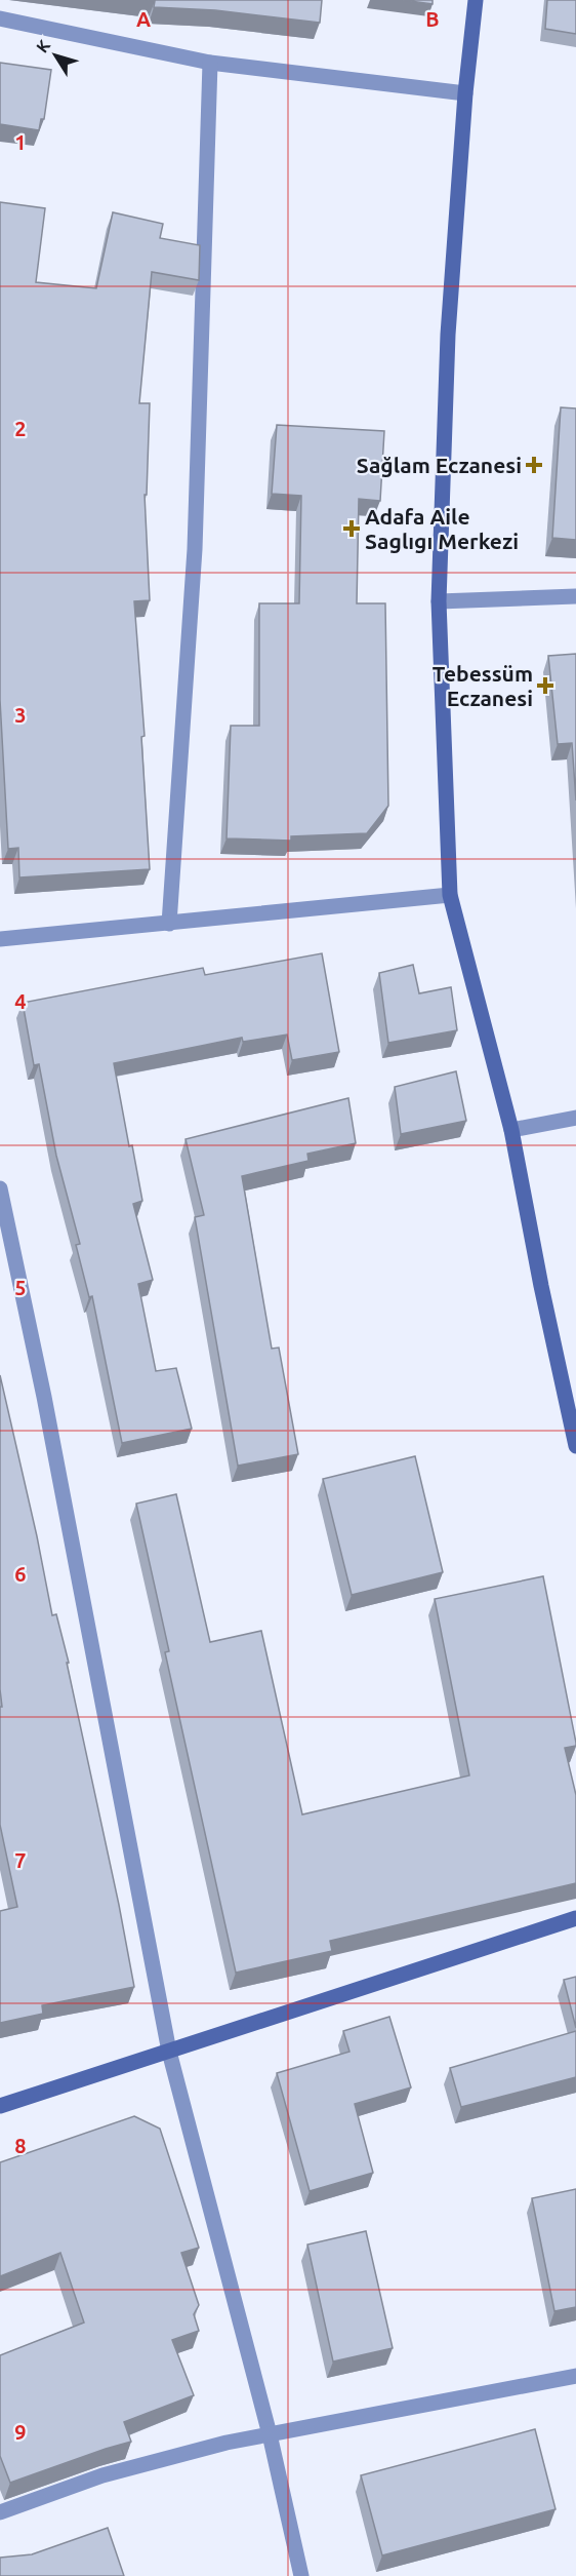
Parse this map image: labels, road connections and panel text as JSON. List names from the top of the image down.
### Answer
{
  "places": {
    "health": ["Sağlam Eczanesi", "Adafa Aile Saglıgı Merkezi", "Tebessüm Eczanesi"]
  },
  "north": "top left",
  "grid": {
    "columns": ["A", "B"],
    "rows": [
      "1",
      "2",
      "3",
      "4",
      "5",
      "6",
      "7",
      "8",
      "9"
    ]
  }
}
